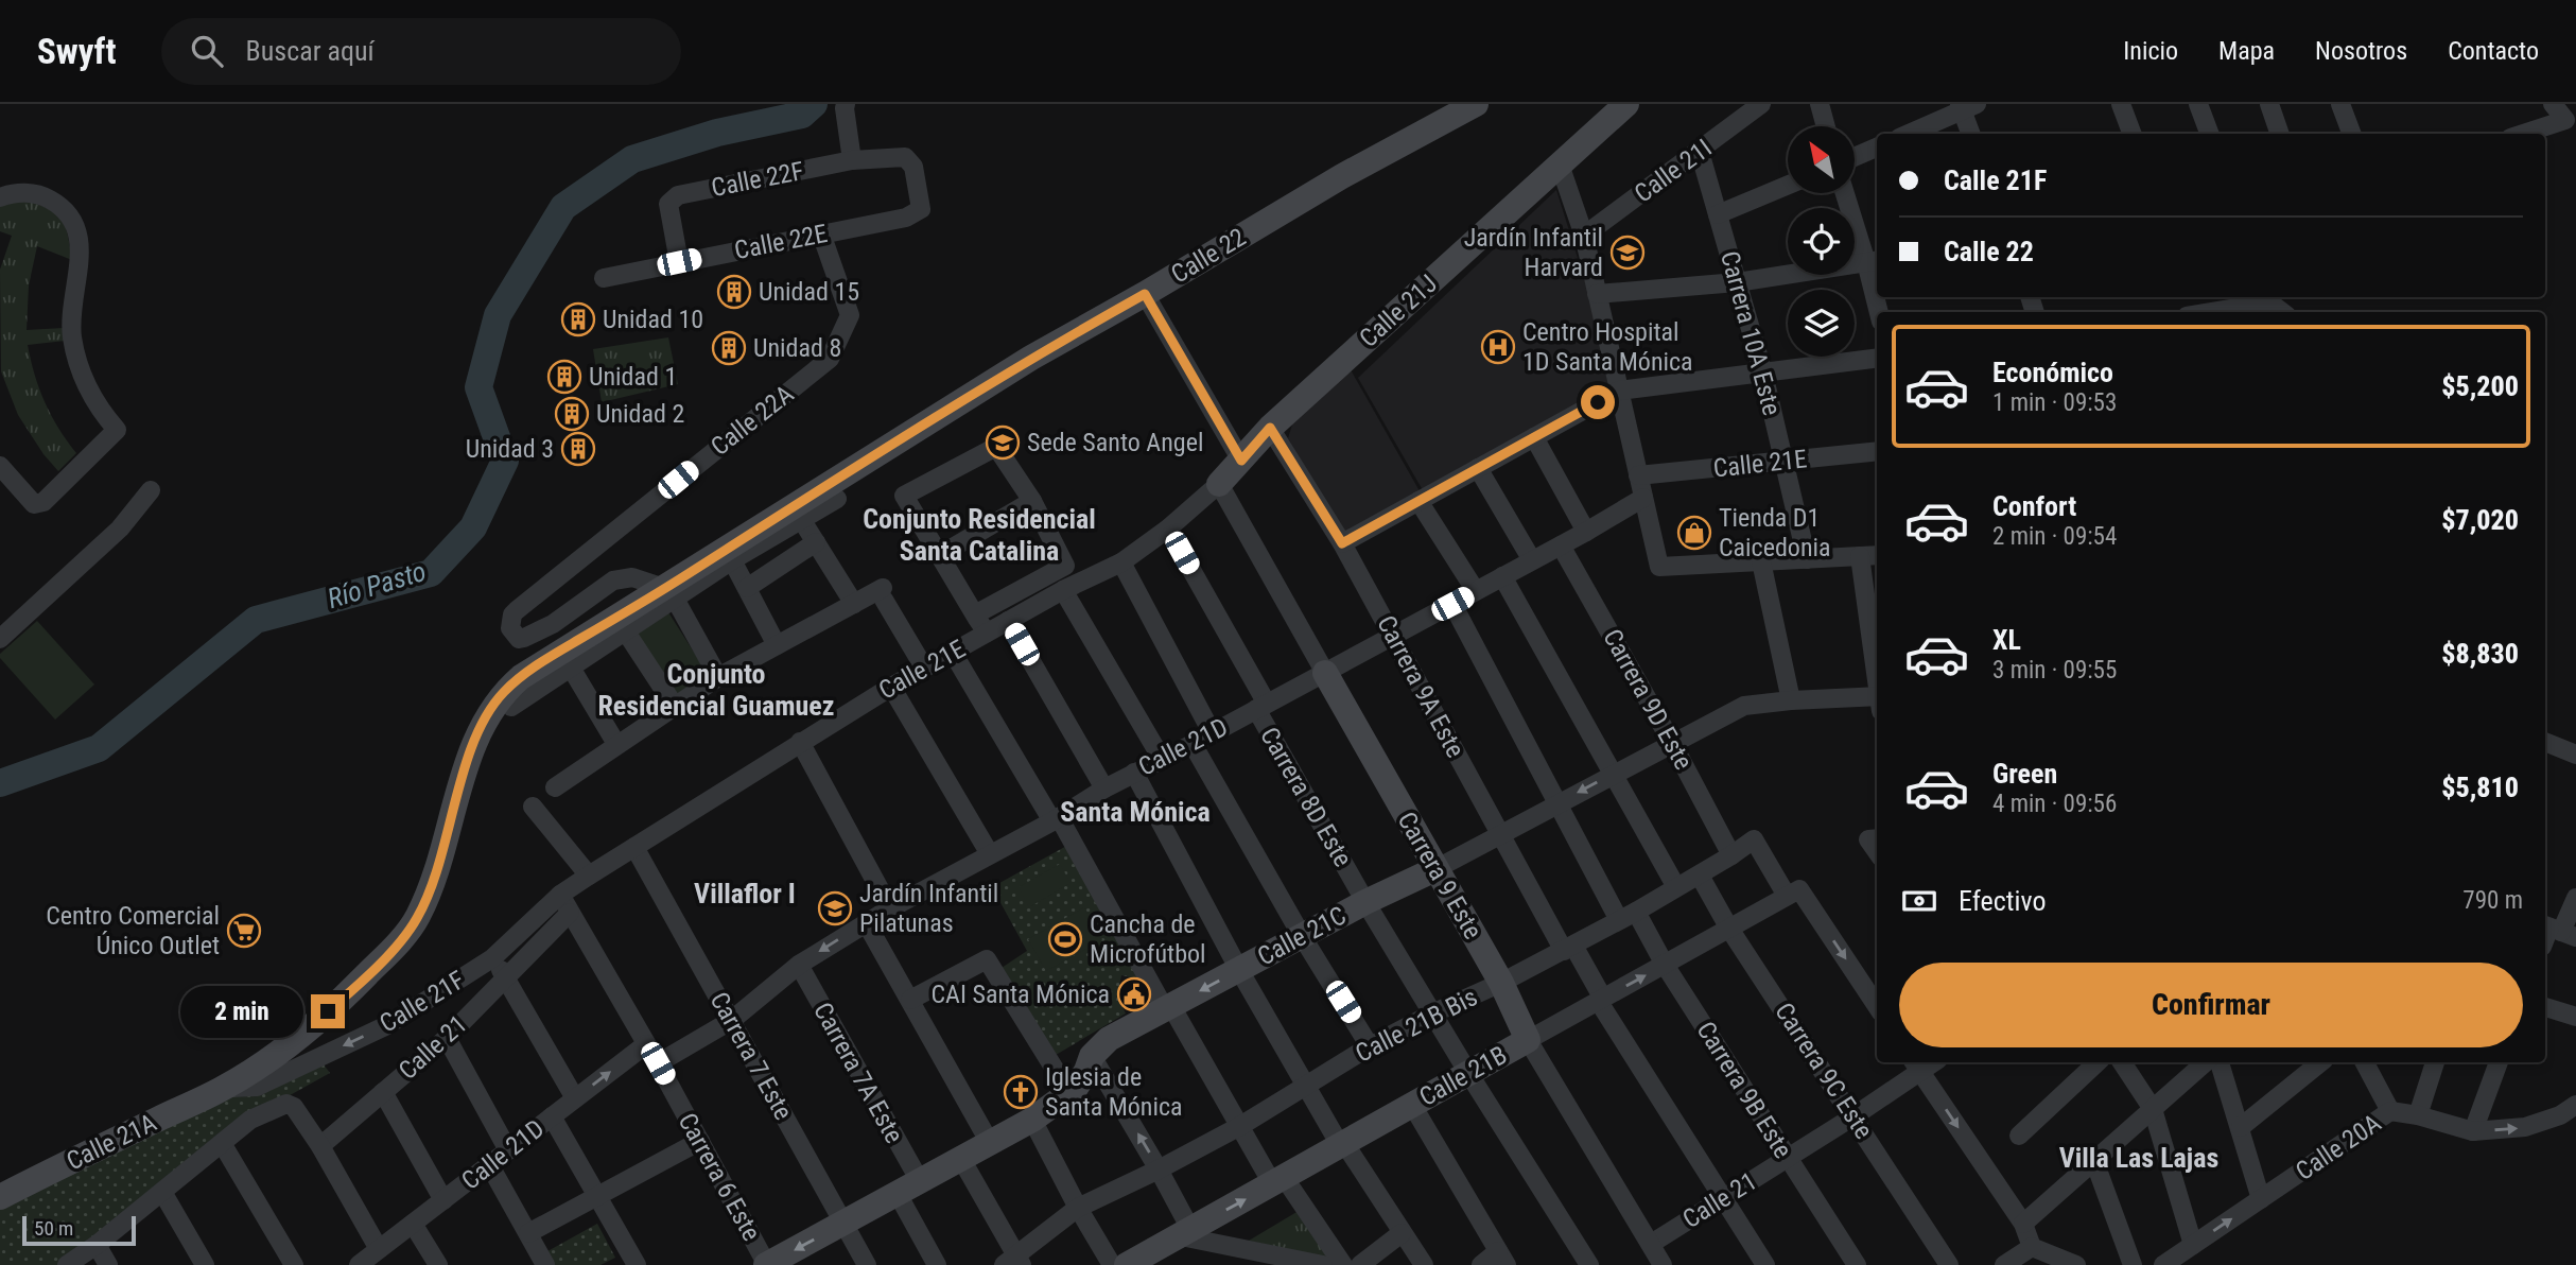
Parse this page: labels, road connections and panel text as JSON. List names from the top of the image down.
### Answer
{
  "streets": {
    "street": [
      "Calle 21I",
      "Calle 22F",
      "Calle 22E",
      "Calle 22",
      "Calle 21J",
      "Carrera 10A Este",
      "Calle 22A",
      "Calle 21E",
      "Carrera 9A Este",
      "Carrera 9D Este",
      "Calle 21D",
      "Carrera 8D Este",
      "Carrera 9 Este",
      "Calle 21C",
      "Calle 21F",
      "Calle 21B Bis",
      "Calle 21",
      "Carrera 7 Este",
      "Carrera 9C Este",
      "Carrera 7A Este",
      "Calle 21B",
      "Carrera 9B Este",
      "Calle 21A",
      "Calle 20A",
      "Carrera 6 Este"
    ]
  },
  "crossings": [
    ["Calle 21I", "Carrera 10A Este"],
    ["Calle 22F", "Calle 22E"],
    ["Calle 22E", "Calle 22A"],
    ["Calle 22", "Calle 22A"],
    ["Calle 22", "Calle 21F"],
    ["Calle 22", "Calle 21A"],
    ["Calle 21J", "Calle 21E"],
    ["Calle 21J", "Carrera 9A Este"],
    ["Carrera 10A Este", "Calle 21E"],
    ["Calle 21E", "Carrera 9A Este"],
    ["Calle 21E", "Carrera 8D Este"],
    ["Calle 21E", "Carrera 9 Este"],
    ["Calle 21E", "Calle 21F"],
    ["Calle 21E", "Carrera 7 Este"],
    ["Calle 21E", "Carrera 6 Este"],
    ["Carrera 9A Este", "Calle 21D"],
    ["Carrera 9A Este", "Calle 21C"],
    ["Carrera 9A Este", "Calle 21B Bis"],
    ["Carrera 9A Este", "Calle 21"],
    ["Carrera 9A Este", "Calle 21B"],
    ["Carrera 9D Este", "Calle 21D"],
    ["Carrera 9D Este", "Calle 21C"],
    ["Carrera 9D Este", "Calle 21B Bis"],
    ["Calle 21D", "Carrera 8D Este"],
    ["Calle 21D", "Carrera 9 Este"],
    ["Calle 21D", "Carrera 7 Este"],
    ["Calle 21D", "Carrera 7A Este"],
    ["Calle 21D", "Carrera 6 Este"],
    ["Carrera 8D Este", "Calle 21C"],
    ["Carrera 8D Este", "Calle 21B Bis"],
    ["Carrera 8D Este", "Calle 21B"],
    ["Carrera 9 Este", "Calle 21C"],
    ["Carrera 9 Este", "Calle 21B Bis"],
    ["Carrera 9 Este", "Calle 21"],
    ["Carrera 9 Este", "Calle 21B"],
    ["Calle 21C", "Carrera 7 Este"],
    ["Calle 21C", "Carrera 7A Este"],
    ["Calle 21C", "Carrera 6 Este"],
    ["Calle 21F", "Calle 21A"],
    ["Calle 21F", "Carrera 6 Este"],
    ["Calle 21B Bis", "Carrera 9C Este"],
    ["Calle 21B Bis", "Calle 21B"],
    ["Calle 21B Bis", "Carrera 9B Este"],
    ["Calle 21", "Carrera 9C Este"],
    ["Calle 21", "Carrera 9B Este"],
    ["Calle 21", "Carrera 6 Este"],
    ["Carrera 9C Este", "Calle 21B"],
    ["Calle 21B", "Carrera 9B Este"]
  ],
  "one_way": ["Calle 21F"],
  "districts": [
    "Conjunto Residencial Santa Catalina",
    "Conjunto Residencial Guamuez",
    "Santa Mónica",
    "Villaflor I",
    "Villa Las Lajas"
  ],
  "water": ["Río Pasto"],
  "places": {
    "school or university": ["Jardín Infantil Harvard", "Sede Santo Angel", "Jardín Infantil Pilatunas"],
    "building": [
      "Unidad 15",
      "Unidad 10",
      "Unidad 8",
      "Unidad 1",
      "Unidad 2",
      "Unidad 3"
    ],
    "hospital": ["Centro Hospital 1D Santa Mónica"],
    "shop": ["Tienda D1 Caicedonia"],
    "supermarket": ["Centro Comercial Único Outlet"],
    "sports": ["Cancha de Microfútbol"],
    "public building": ["CAI Santa Mónica"],
    "church": ["Iglesia de Santa Mónica"]
  },
  "scale_bar": "50 m",
  "north": "top left",
  "page": {
    "header": "Swyft",
    "search": "Buscar aquí",
    "nav": [
      "Inicio",
      "Mapa",
      "Nosotros",
      "Contacto"
    ],
    "banner": ["Calle 21F", "Calle 22"],
    "list": [
      {
        "name": "Económico",
        "note": "1 min · 09:53",
        "value": "$5,200"
      },
      {
        "name": "Confort",
        "note": "2 min · 09:54",
        "value": "$7,020"
      },
      {
        "name": "XL",
        "note": "3 min · 09:55",
        "value": "$8,830"
      },
      {
        "name": "Green",
        "note": "4 min · 09:56",
        "value": "$5,810"
      }
    ],
    "pay": ["Efectivo", "790 m"],
    "buttons": "Confirmar",
    "bubble": "2 min",
    "scale": "50 m"
  }
}
